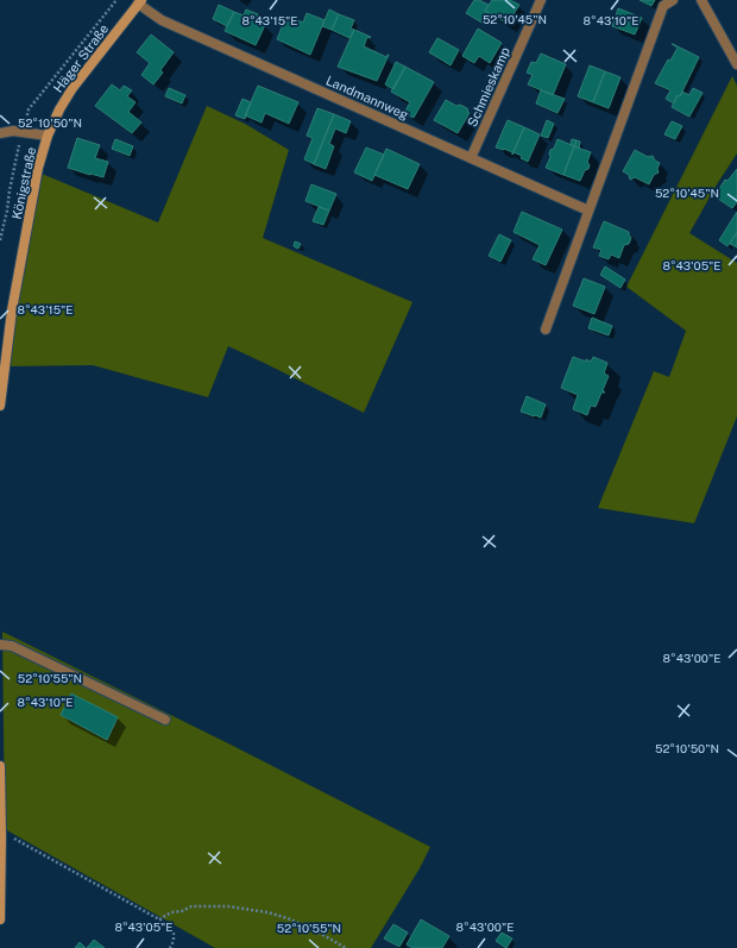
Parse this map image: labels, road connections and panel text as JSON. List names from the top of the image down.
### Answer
{
  "streets": {
    "main road": ["Häger Straße", "Königstraße"],
    "street": ["Schmieskamp", "Landmannweg"]
  },
  "crossings": [
    ["Häger Straße", "Landmannweg"],
    ["Häger Straße", "Königstraße"],
    ["Schmieskamp", "Landmannweg"]
  ],
  "coordinates": [
    "52°10'45\"N",
    "8°43'15\"E",
    "8°43'10\"E",
    "52°10'50\"N",
    "8°43'05\"E",
    "8°43'00\"E",
    "52°10'55\"N"
  ]
}
